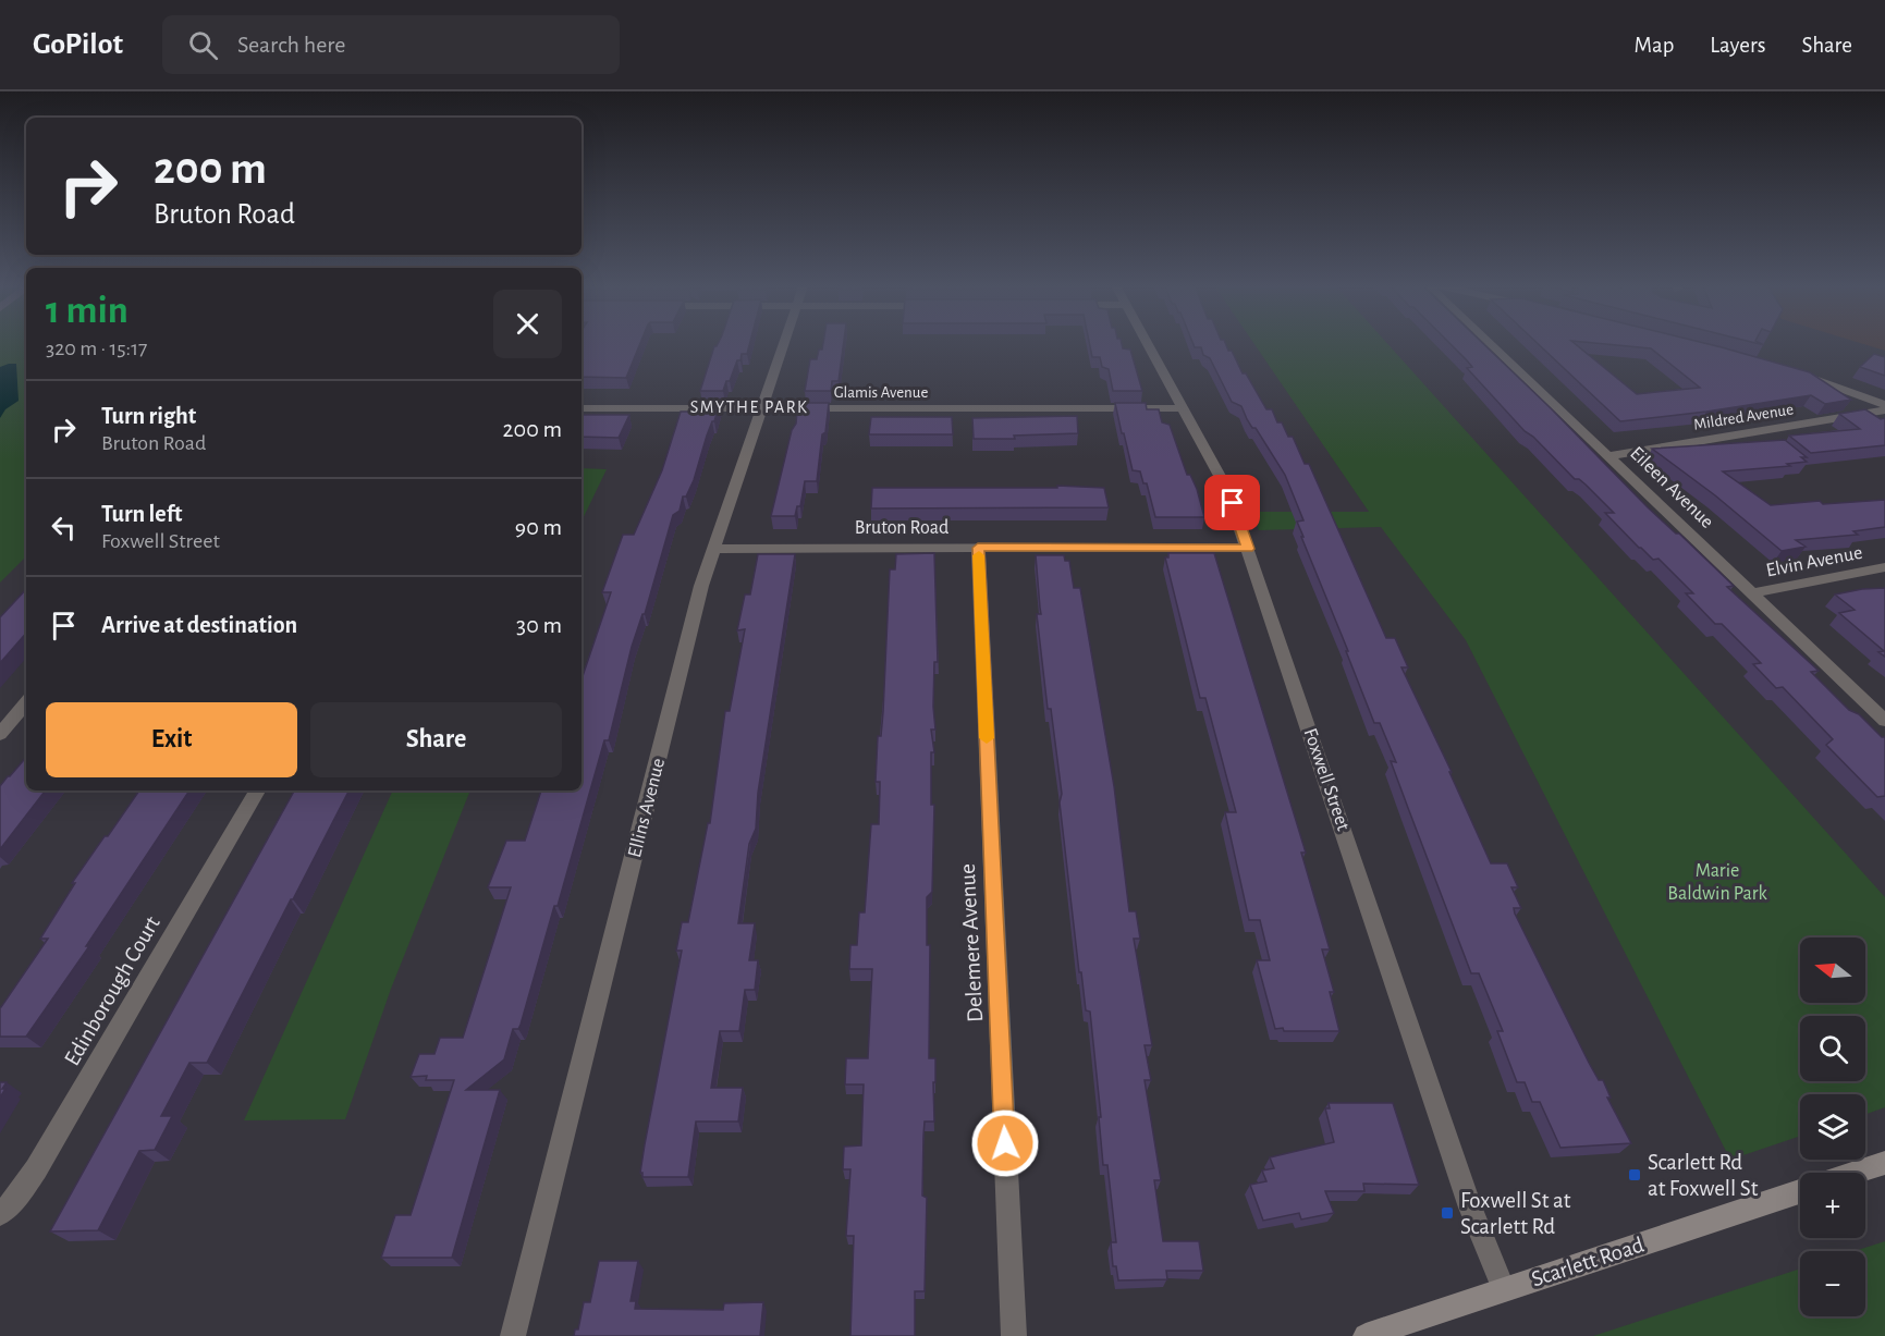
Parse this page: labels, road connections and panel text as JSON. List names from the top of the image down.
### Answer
{
  "streets": {
    "main road": ["Scarlett Road"],
    "street": [
      "Glamis Avenue",
      "Mildred Avenue",
      "Eileen Avenue",
      "Bruton Road",
      "Elvin Avenue",
      "Foxwell Street",
      "Ellins Avenue",
      "Delemere Avenue",
      "Edinborough Court"
    ]
  },
  "crossings": [
    ["Glamis Avenue", "Foxwell Street"],
    ["Glamis Avenue", "Ellins Avenue"],
    ["Mildred Avenue", "Eileen Avenue"],
    ["Eileen Avenue", "Elvin Avenue"],
    ["Bruton Road", "Foxwell Street"],
    ["Bruton Road", "Ellins Avenue"],
    ["Bruton Road", "Delemere Avenue"],
    ["Foxwell Street", "Scarlett Road"]
  ],
  "districts": ["SMYTHE PARK"],
  "parks": ["Marie Baldwin Park"],
  "places": {
    "transit": ["Scarlett Rd at Foxwell St", "Foxwell St at Scarlett Rd"]
  },
  "north": "left",
  "page": {
    "header": "GoPilot",
    "search": "Search here",
    "nav": ["Map", "Layers", "Share"],
    "turn": ["200 m", "Bruton Road"],
    "heading": ["1 min", "320 m · 15:17"],
    "list": [
      {
        "name": "Turn right",
        "note": "Bruton Road",
        "value": "200 m"
      },
      {
        "name": "Turn left",
        "note": "Foxwell Street",
        "value": "90 m"
      },
      {
        "name": "Arrive at destination",
        "value": "30 m"
      }
    ],
    "buttons": ["Exit", "Share"],
    "map_buttons": ["+", "−"]
  }
}
